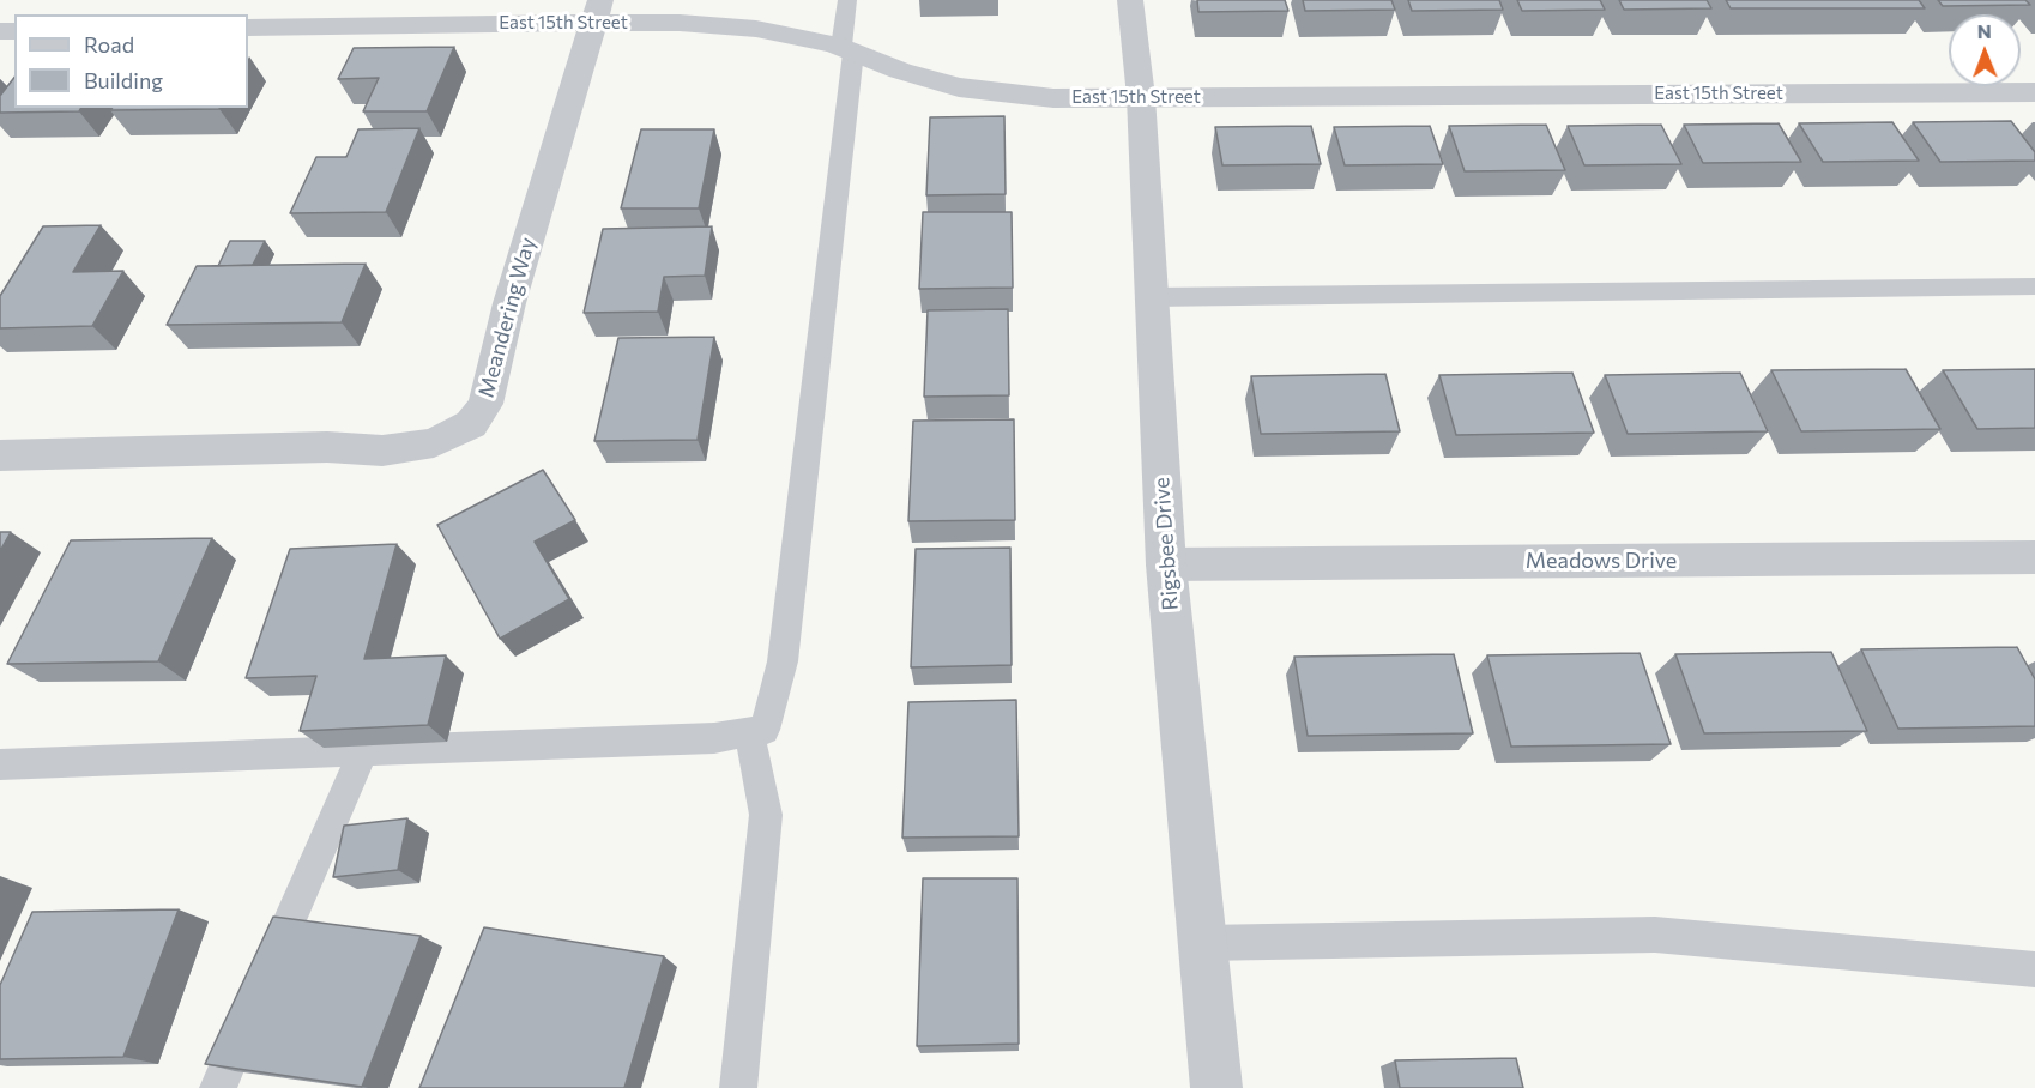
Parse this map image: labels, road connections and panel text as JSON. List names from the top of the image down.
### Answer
{
  "streets": {
    "street": [
      "East 15th Street",
      "Meandering Way",
      "Rigsbee Drive",
      "Meadows Drive"
    ]
  },
  "crossings": [
    ["East 15th Street", "Meandering Way"],
    ["East 15th Street", "Rigsbee Drive"],
    ["Rigsbee Drive", "Meadows Drive"]
  ],
  "legend": ["Road", "Building"],
  "north": "top"
}
